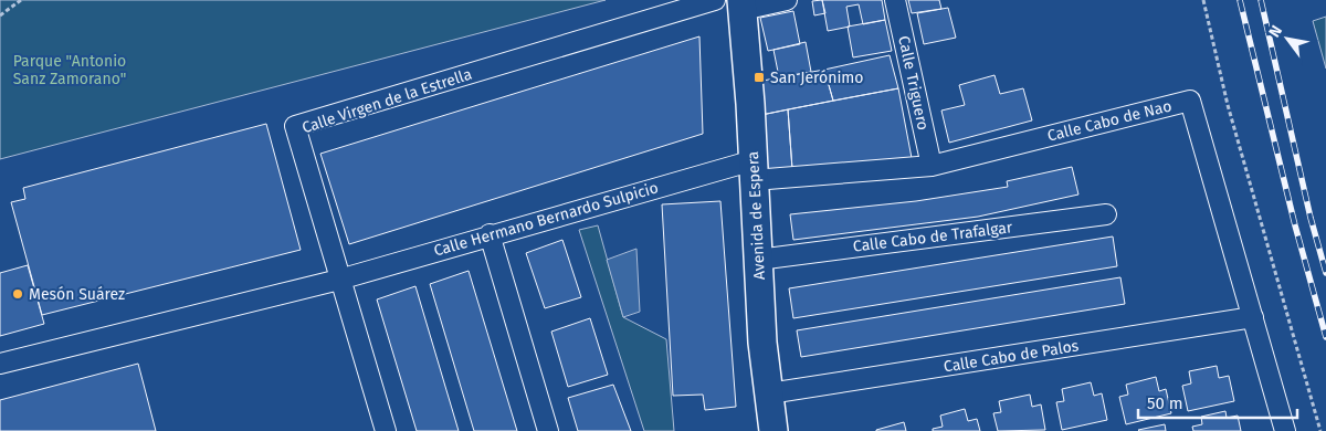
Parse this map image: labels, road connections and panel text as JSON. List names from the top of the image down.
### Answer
{
  "streets": {
    "street": [
      "Calle Triguero",
      "Calle Virgen de la Estrella",
      "Calle Cabo de Nao",
      "Avenida de Espera",
      "Calle Hermano Bernardo Sulpicio",
      "Calle Cabo de Trafalgar",
      "Calle Cabo de Palos"
    ]
  },
  "crossings": [
    ["Calle Triguero", "Calle Cabo de Nao"],
    ["Calle Virgen de la Estrella", "Calle Hermano Bernardo Sulpicio"],
    ["Calle Cabo de Nao", "Avenida de Espera"],
    ["Calle Cabo de Nao", "Calle Hermano Bernardo Sulpicio"],
    ["Calle Cabo de Nao", "Calle Cabo de Palos"],
    ["Avenida de Espera", "Calle Hermano Bernardo Sulpicio"],
    ["Avenida de Espera", "Calle Cabo de Trafalgar"],
    ["Avenida de Espera", "Calle Cabo de Palos"]
  ],
  "parks": ["Parque \"Antonio Sanz Zamorano\""],
  "places": {
    "transit": ["San Jerónimo"],
    "other": ["Mesón Suárez"]
  },
  "scale_bar": "50 m",
  "north": "top left"
}
